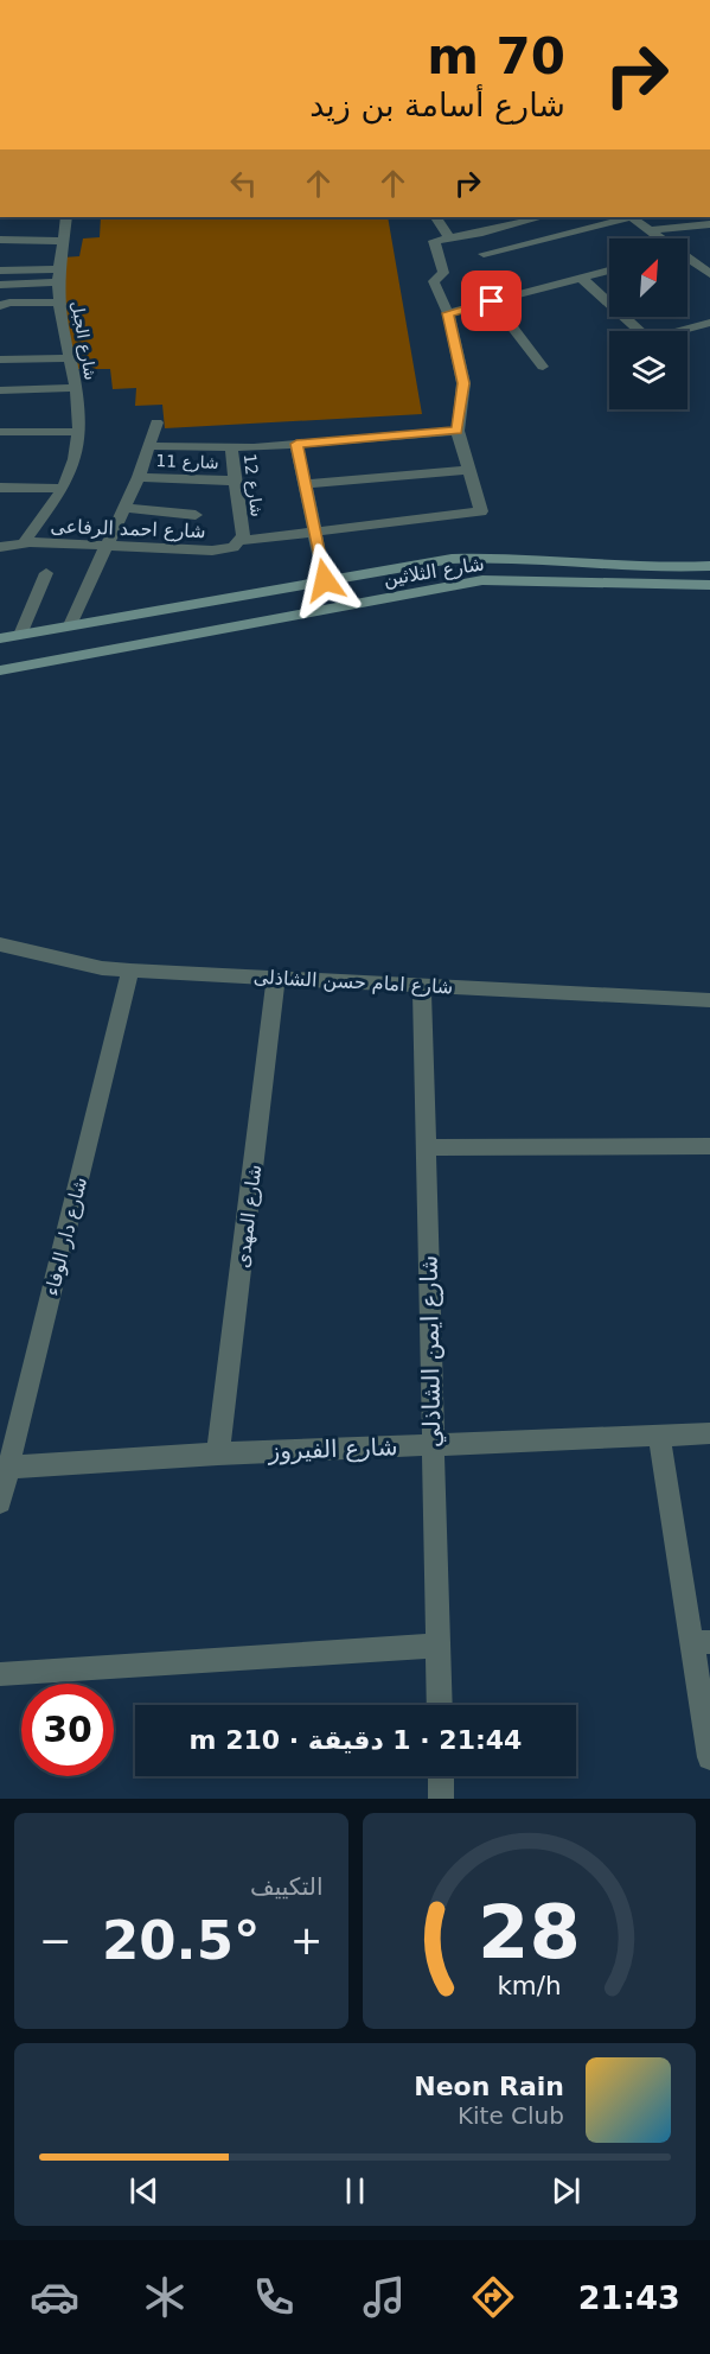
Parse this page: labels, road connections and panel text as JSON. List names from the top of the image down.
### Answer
{
  "streets": {
    "street": [
      "شارع الجبل",
      "شارع 11",
      "شارع 12",
      "شارع احمد الرفاعى",
      "شارع الثلاثين",
      "شارع امام حسن الشاذلى",
      "شارع المهدى",
      "شارع دار الوفاء",
      "شارع ايمن الشاذلي",
      "شارع الفيروز"
    ]
  },
  "crossings": [
    ["شارع الجبل", "شارع احمد الرفاعى"],
    ["شارع 11", "شارع 12"],
    ["شارع 12", "شارع احمد الرفاعى"],
    ["شارع امام حسن الشاذلى", "شارع المهدى"],
    ["شارع امام حسن الشاذلى", "شارع دار الوفاء"],
    ["شارع امام حسن الشاذلى", "شارع ايمن الشاذلي"],
    ["شارع المهدى", "شارع الفيروز"],
    ["شارع دار الوفاء", "شارع الفيروز"],
    ["شارع ايمن الشاذلي", "شارع الفيروز"]
  ],
  "north": "top right",
  "page": {
    "turn": ["70 m", "شارع أسامة بن زيد"],
    "limit": "30",
    "trip": "21:44 · 1 دقيقة · 210 m",
    "tile": "التكييف",
    "heat": ["−", "20.5°", "+"],
    "song": ["Neon Rain", "Kite Club"],
    "tabs": "21:43",
    "gauge": ["28", "km/h"]
  }
}
